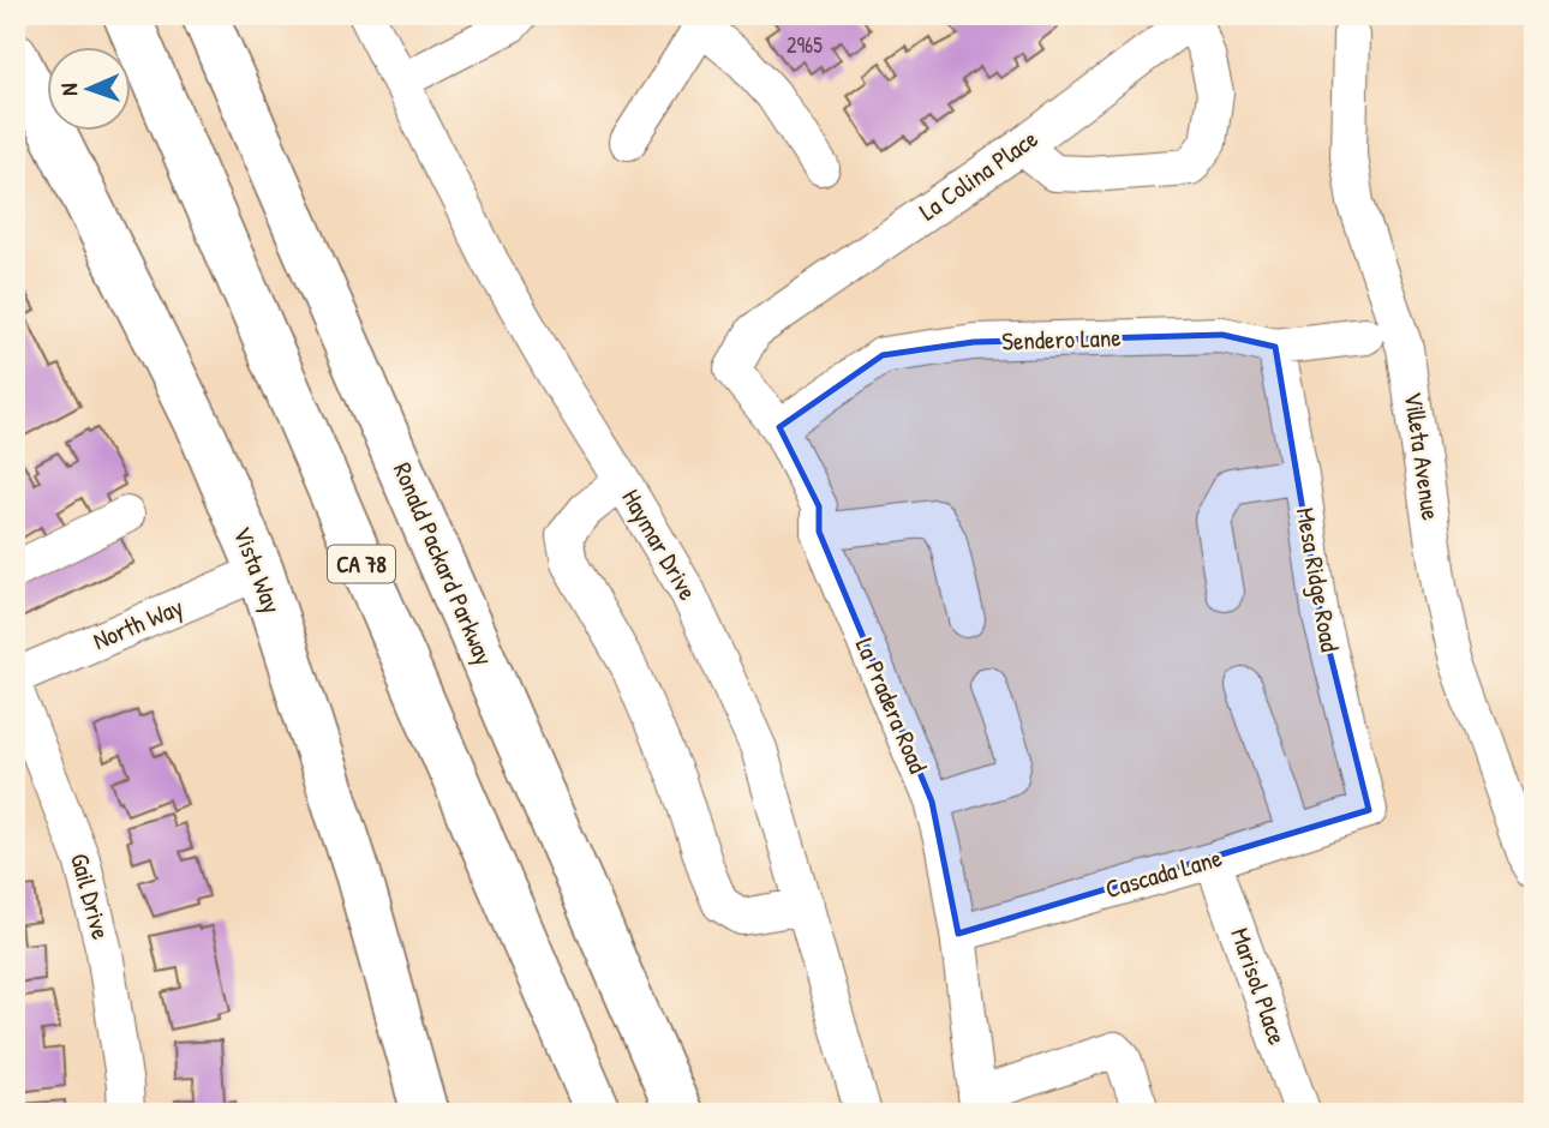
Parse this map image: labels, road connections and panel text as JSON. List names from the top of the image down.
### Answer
{
  "streets": {
    "main road": ["CA 78", "Ronald Packard Parkway", "Vista Way"],
    "street": [
      "La Colina Place",
      "Sendero Lane",
      "Villeta Avenue",
      "Haymar Drive",
      "Mesa Ridge Road",
      "North Way",
      "La Pradera Road",
      "Cascada Lane",
      "Gail Drive",
      "Marisol Place"
    ]
  },
  "crossings": [
    ["La Colina Place", "La Pradera Road"],
    ["Sendero Lane", "Mesa Ridge Road"],
    ["Sendero Lane", "La Pradera Road"],
    ["Vista Way", "North Way"],
    ["Mesa Ridge Road", "Cascada Lane"],
    ["La Pradera Road", "Cascada Lane"],
    ["Cascada Lane", "Marisol Place"]
  ],
  "house_numbers": ["2965"],
  "north": "left"
}
